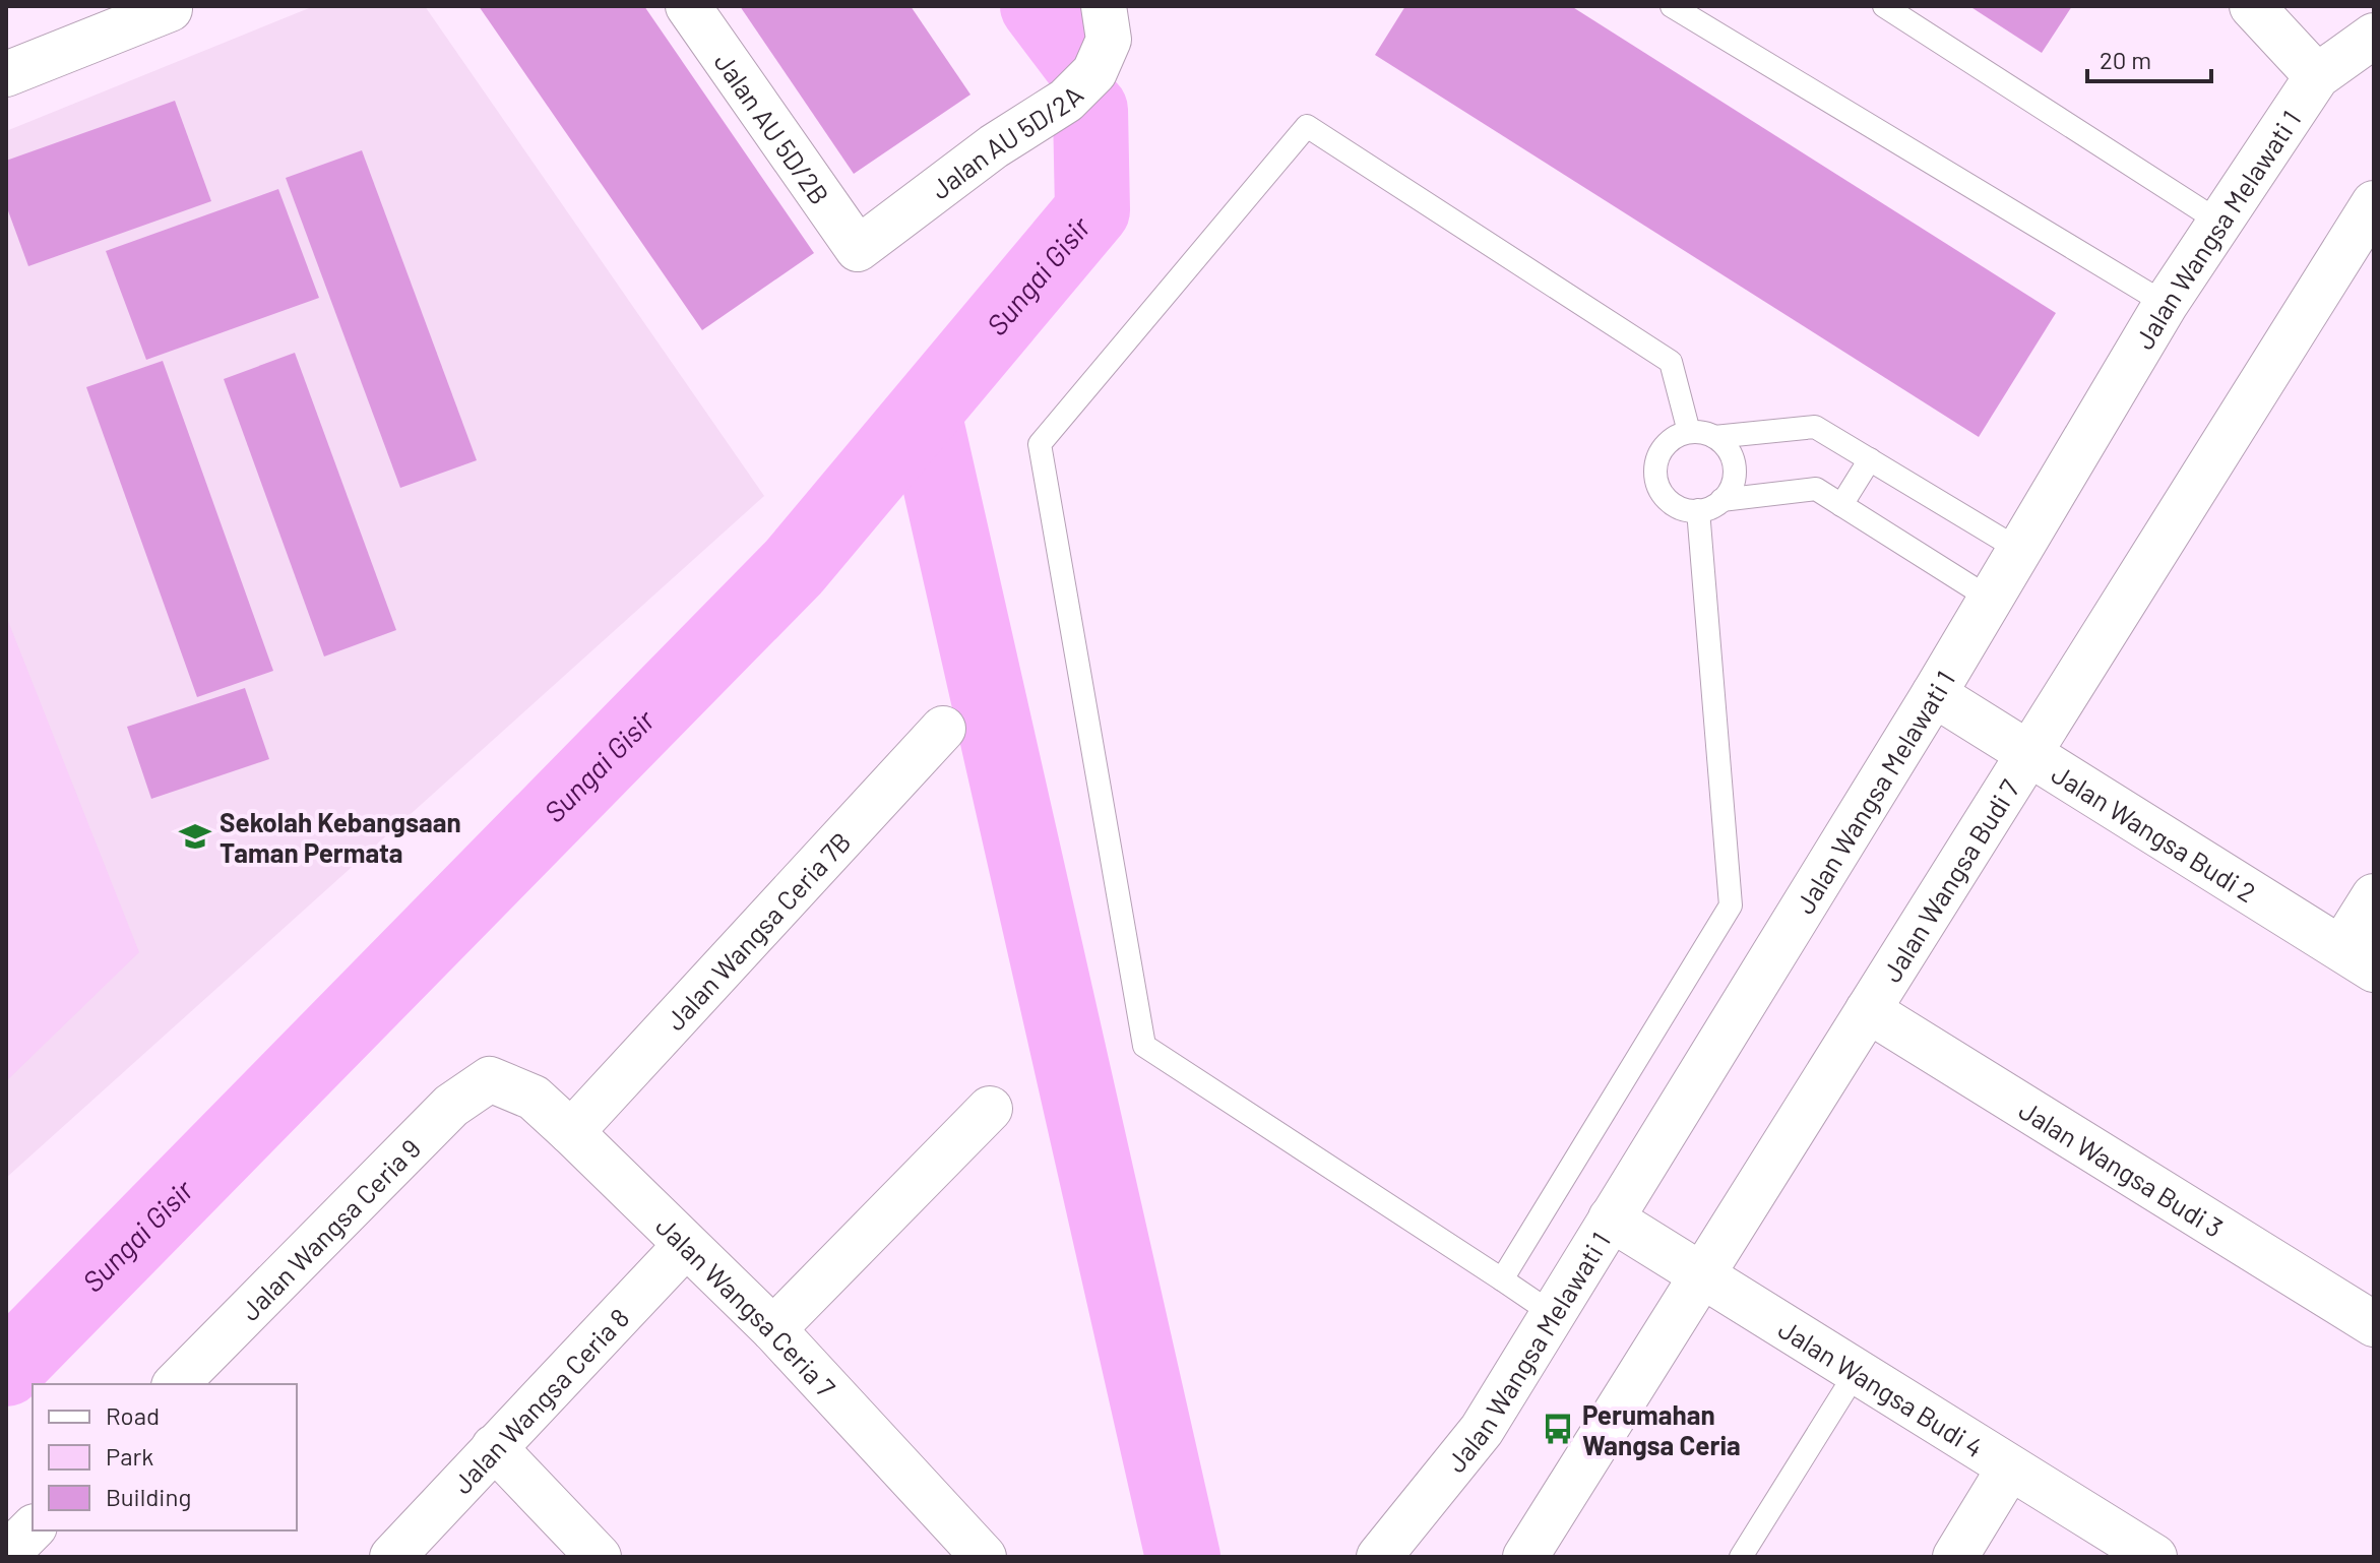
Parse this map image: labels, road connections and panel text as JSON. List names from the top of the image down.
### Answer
{
  "streets": {
    "street": [
      "Jalan AU 5D/2B",
      "Jalan AU 5D/2A",
      "Jalan Wangsa Melawati 1",
      "Jalan Wangsa Budi 2",
      "Jalan Wangsa Budi 7",
      "Jalan Wangsa Ceria 7B",
      "Jalan Wangsa Budi 3",
      "Jalan Wangsa Ceria 9",
      "Jalan Wangsa Ceria 7",
      "Jalan Wangsa Budi 4",
      "Jalan Wangsa Ceria 8"
    ]
  },
  "crossings": [
    ["Jalan AU 5D/2B", "Jalan AU 5D/2A"],
    ["Jalan Wangsa Melawati 1", "Jalan Wangsa Budi 2"],
    ["Jalan Wangsa Melawati 1", "Jalan Wangsa Budi 4"],
    ["Jalan Wangsa Budi 2", "Jalan Wangsa Budi 7"],
    ["Jalan Wangsa Budi 7", "Jalan Wangsa Budi 3"],
    ["Jalan Wangsa Budi 7", "Jalan Wangsa Budi 4"],
    ["Jalan Wangsa Ceria 7B", "Jalan Wangsa Ceria 7"],
    ["Jalan Wangsa Ceria 9", "Jalan Wangsa Ceria 7"],
    ["Jalan Wangsa Ceria 7", "Jalan Wangsa Ceria 8"]
  ],
  "water": ["Sungai Gisir"],
  "places": {
    "school or university": ["Sekolah Kebangsaan Taman Permata"],
    "bus stop": ["Perumahan Wangsa Ceria"]
  },
  "legend": ["Road", "Park", "Building"],
  "scale_bar": "20 m"
}
